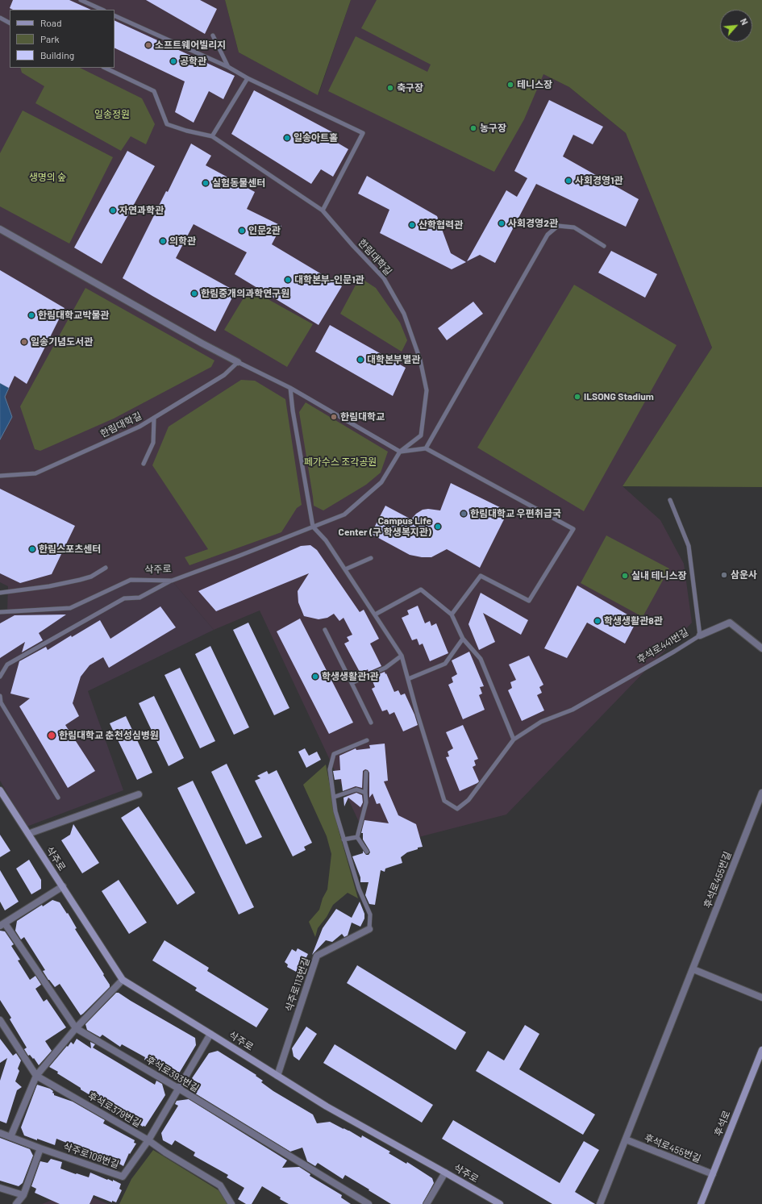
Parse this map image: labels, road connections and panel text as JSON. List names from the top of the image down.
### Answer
{
  "streets": {
    "street": [
      "삭주로",
      "후석로441번길",
      "후석로455번길",
      "삭주로113번길",
      "후석로393번길",
      "후석로379번길",
      "후석로",
      "삭주로108번길"
    ],
    "lane": ["한림대학길"]
  },
  "crossings": [
    ["한림대학길", "삭주로"],
    ["삭주로", "삭주로113번길"],
    ["삭주로", "삭주로108번길"],
    ["후석로455번길", "후석로"],
    ["후석로393번길", "삭주로108번길"],
    ["후석로379번길", "삭주로108번길"]
  ],
  "parks": ["일송정원", "생명의 숲", "페가수스 조각공원"],
  "places": [
    "소프트웨어빌리지",
    "공학관",
    "테니스장",
    "축구장",
    "농구장",
    "일송아트홀",
    "사회경영1관",
    "실험동물센터",
    "자연과학관",
    "사회경영2관",
    "산학협력관",
    "인문2관",
    "의학관",
    "대학본부-인문1관",
    "한림중개의과학연구원",
    "한림대학교박물관",
    "일송기념도서관",
    "대학본부별관",
    "ILSONG Stadium",
    "한림대학교",
    "한림대학교 우편취급국",
    "Campus Life Center (구 학생복지관)",
    "한림스포츠센터",
    "삼운사",
    "실내 테니스장",
    "학생생활관8관",
    "학생생활관1관",
    "한림대학교 춘천성심병원"
  ],
  "legend": ["Road", "Park", "Building"],
  "north": "top right"
}
